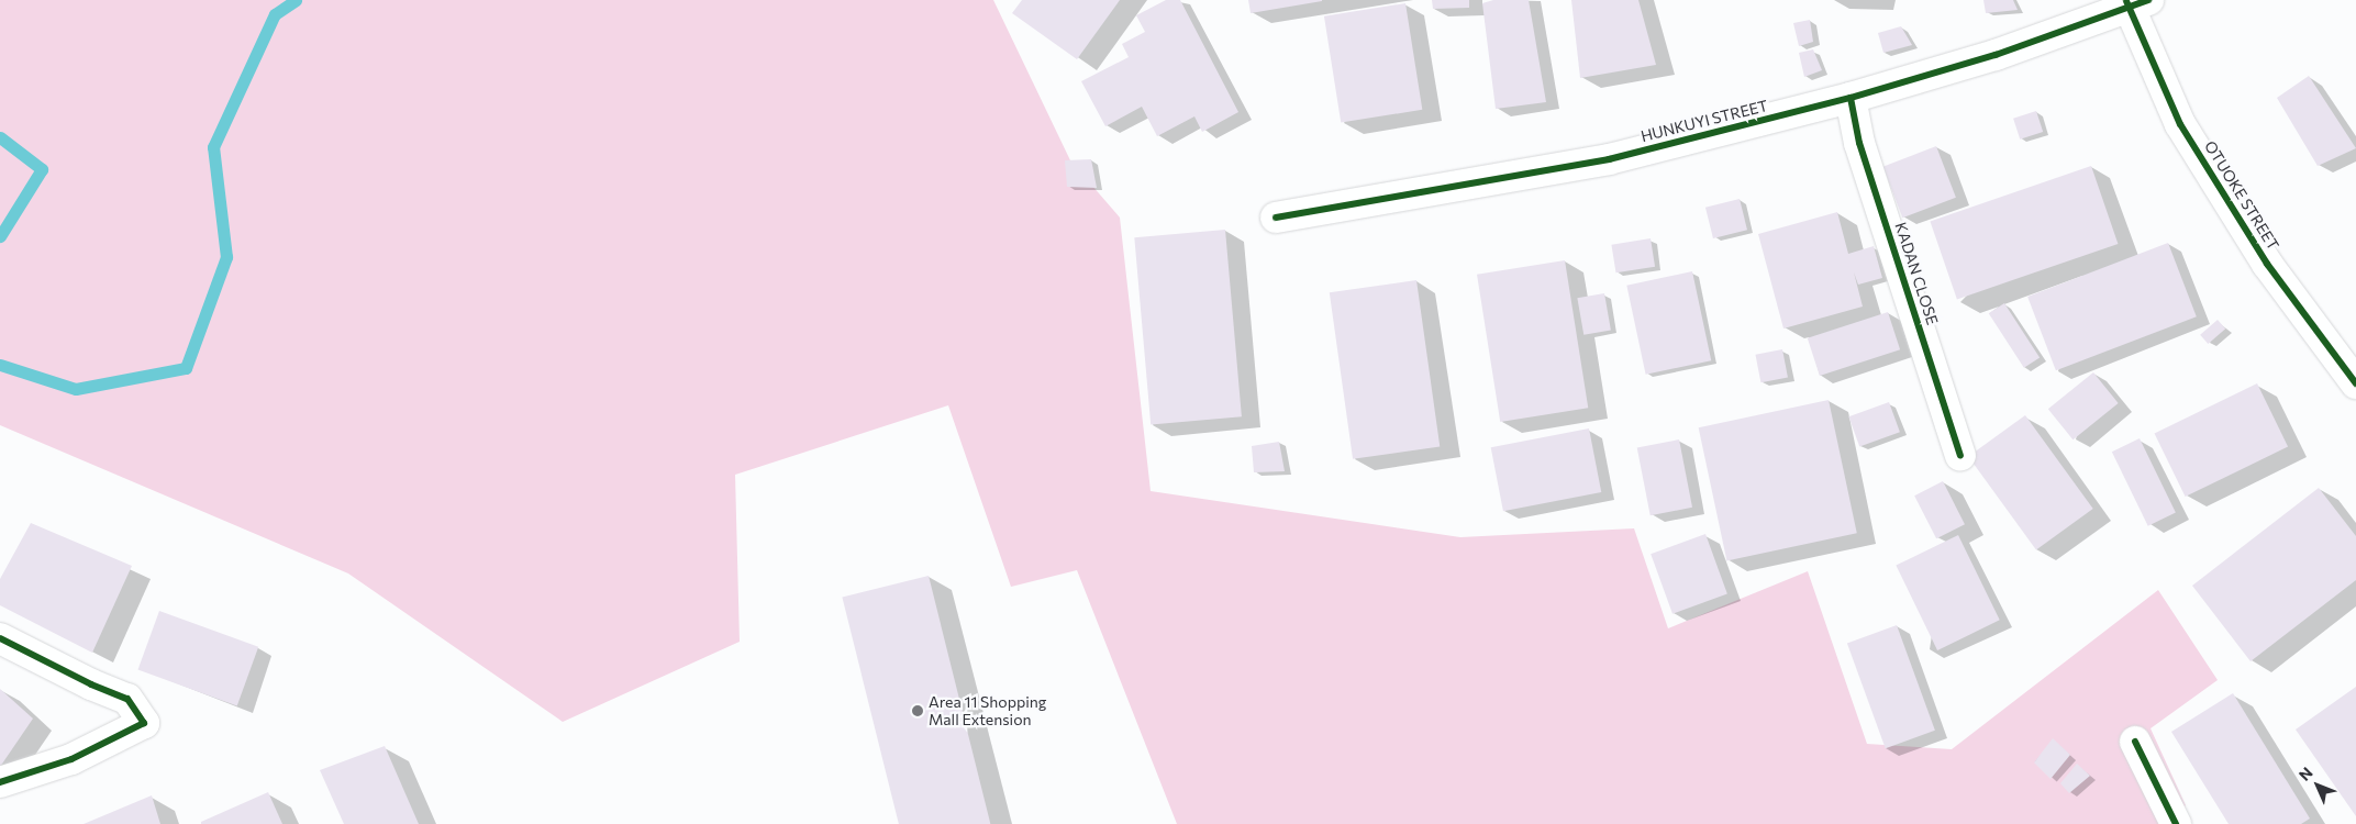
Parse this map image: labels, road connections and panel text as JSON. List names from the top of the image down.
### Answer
{
  "streets": {
    "street": ["HUNKUYI STREET", "OTUOKE STREET", "KADAN CLOSE"]
  },
  "crossings": [
    ["HUNKUYI STREET", "OTUOKE STREET"],
    ["HUNKUYI STREET", "KADAN CLOSE"]
  ],
  "places": ["Area 11 Shopping Mall Extension"],
  "north": "top left"
}
